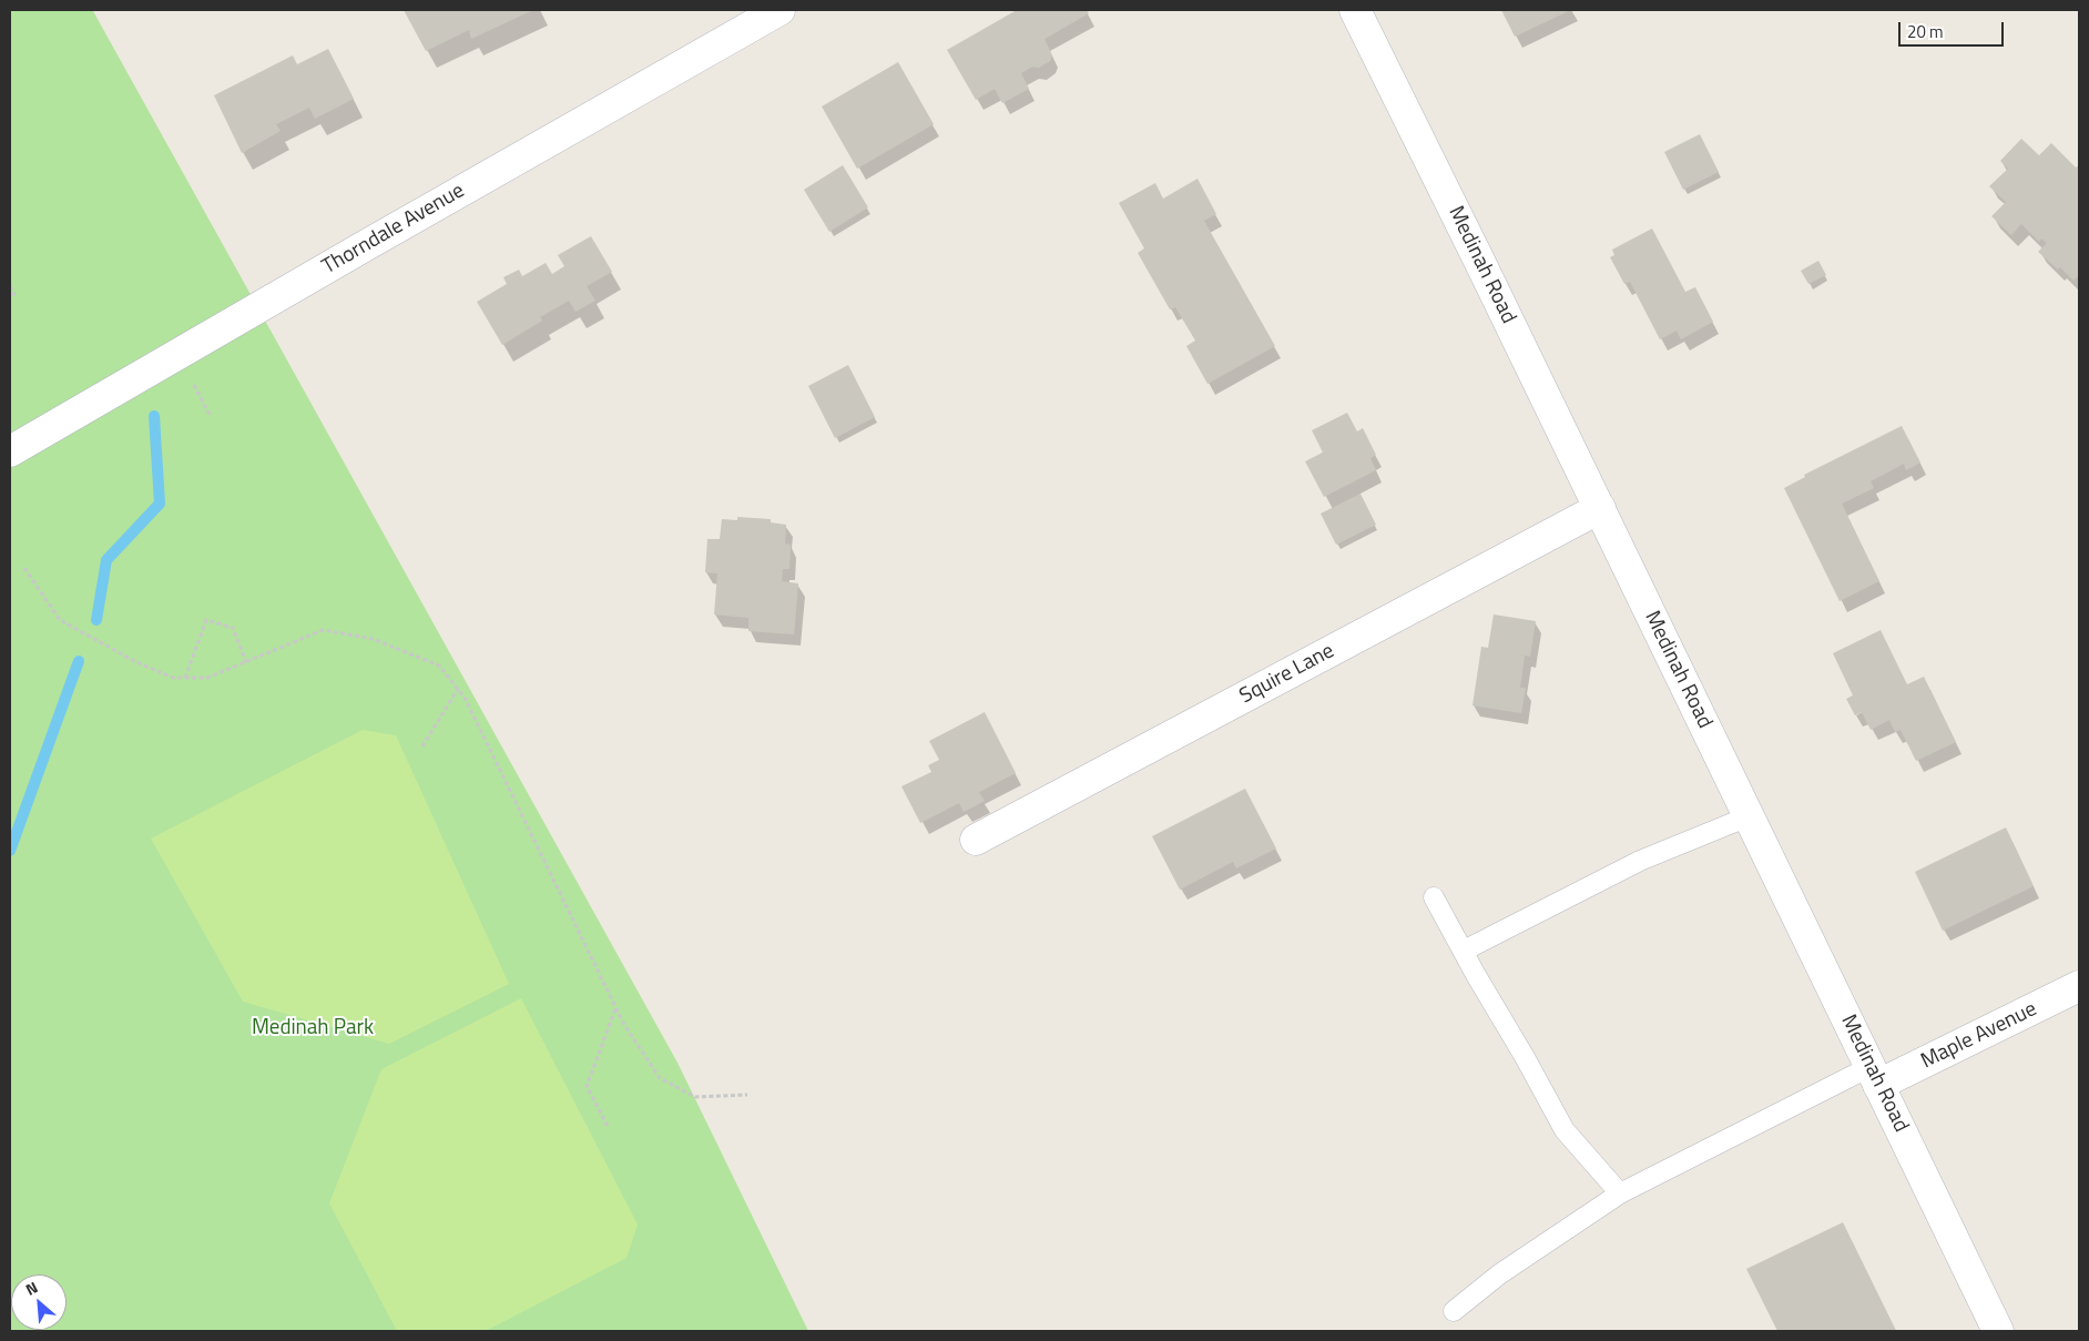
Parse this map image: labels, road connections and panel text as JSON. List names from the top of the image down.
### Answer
{
  "streets": {
    "street": [
      "Thorndale Avenue",
      "Medinah Road",
      "Squire Lane",
      "Maple Avenue"
    ]
  },
  "crossings": [
    ["Medinah Road", "Squire Lane"],
    ["Medinah Road", "Maple Avenue"]
  ],
  "parks": ["Medinah Park"],
  "scale_bar": "20 m",
  "north": "top left"
}
